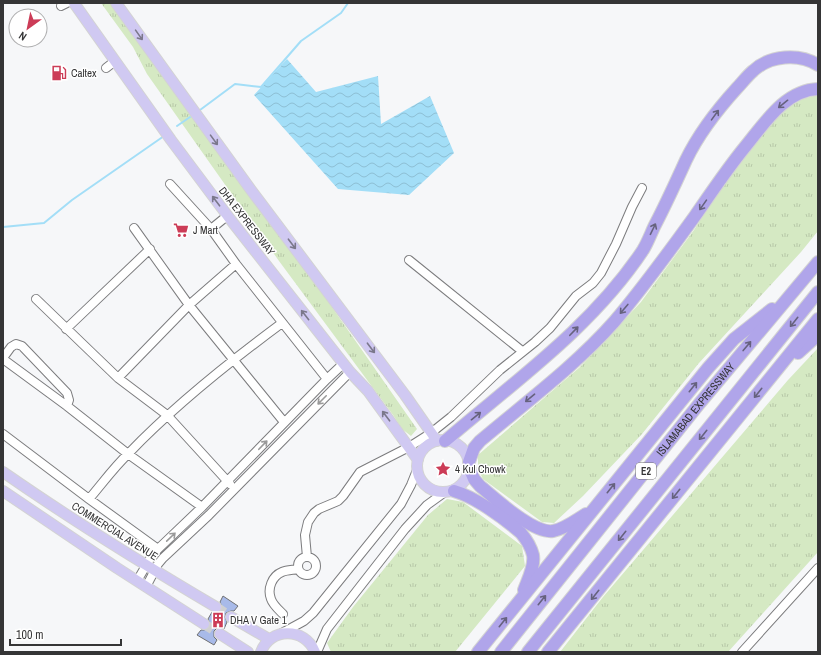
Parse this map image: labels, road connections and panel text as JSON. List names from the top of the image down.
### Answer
{
  "streets": {
    "highway": ["ISLAMABAD EXPRESSWAY", "E2"],
    "main road": ["DHA EXPRESSWAY", "COMMERCIAL AVENUE"]
  },
  "places": {
    "fuel station": ["Caltex"],
    "supermarket": ["J Mart"],
    "place": ["4 Kul Chowk"],
    "building": ["DHA V Gate 1"]
  },
  "scale_bar": "100 m",
  "north": "bottom left"
}
